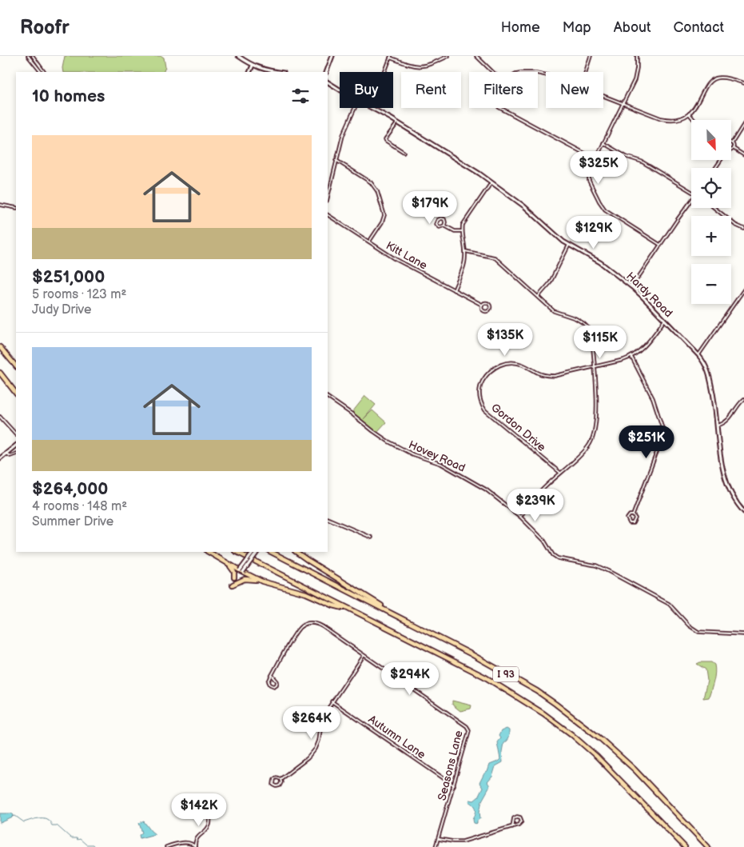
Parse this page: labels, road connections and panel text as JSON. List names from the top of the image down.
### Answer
{
  "streets": {
    "highway": ["I 93"],
    "street": [
      "Kitt Lane",
      "Hardy Road",
      "Gordon Drive",
      "Hovey Road",
      "Autumn Lane",
      "Seasons Lane"
    ]
  },
  "crossings": [
    ["Hardy Road", "Gordon Drive"],
    ["Autumn Lane", "Seasons Lane"]
  ],
  "north": "bottom right",
  "page": {
    "header": "Roofr",
    "nav": [
      "Home",
      "Map",
      "About",
      "Contact"
    ],
    "chip": [
      "Buy",
      "Rent",
      "Filters",
      "New"
    ],
    "heading": "10 homes",
    "map_buttons": ["+", "−"],
    "list": [
      {
        "name": "$251,000",
        "note": "5 rooms · 123 m² · Judy Drive"
      },
      {
        "name": "$264,000",
        "note": "4 rooms · 148 m² · Summer Drive"
      }
    ],
    "price": [
      "$325K",
      "$179K",
      "$129K",
      "$135K",
      "$115K",
      "$251K",
      "$239K",
      "$294K",
      "$264K",
      "$142K"
    ]
  }
}
